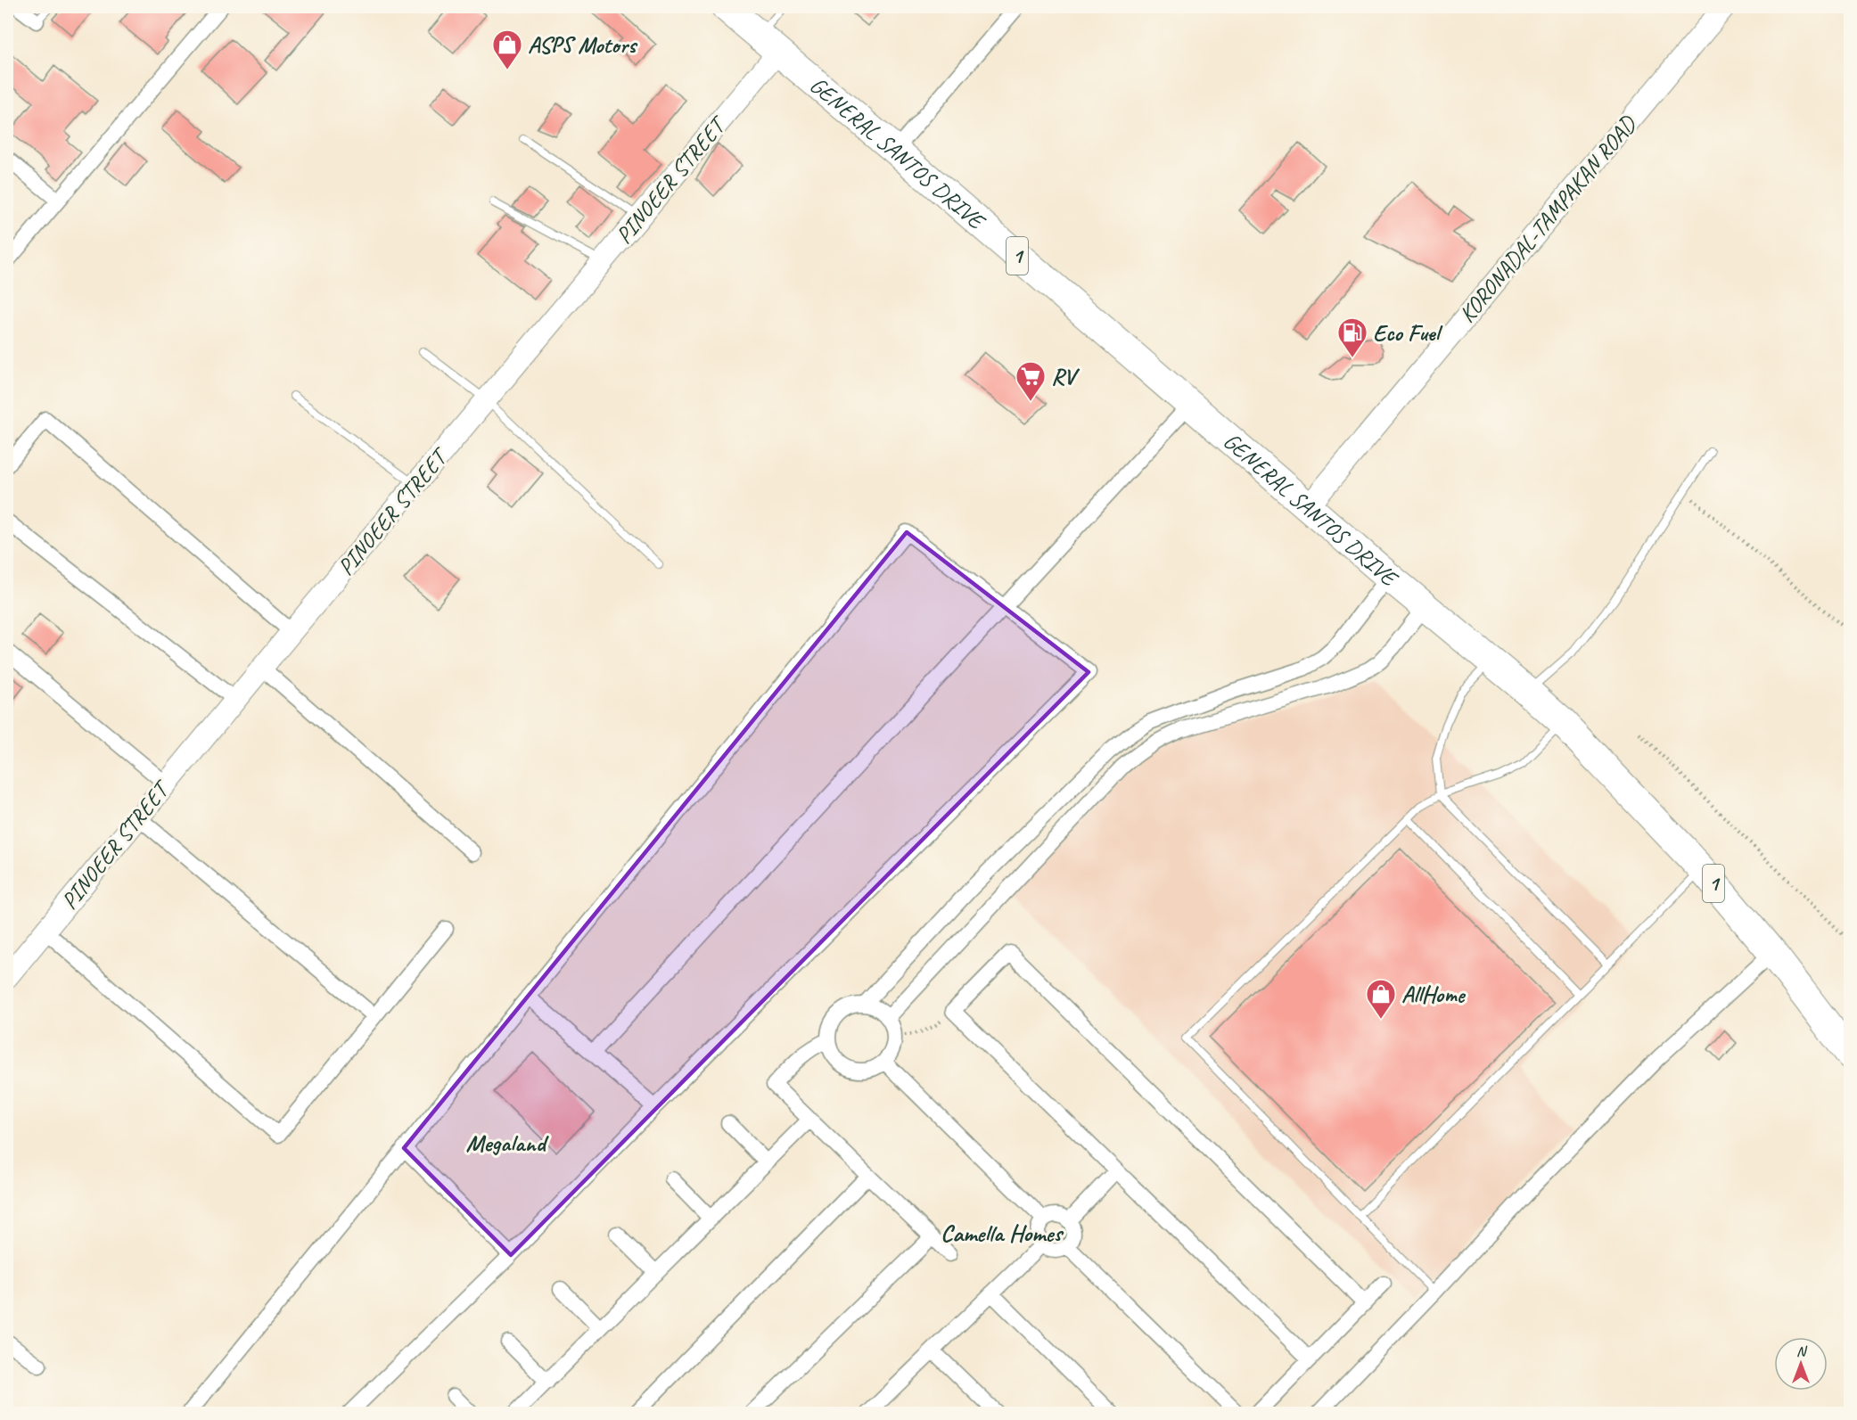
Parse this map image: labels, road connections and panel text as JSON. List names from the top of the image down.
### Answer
{
  "streets": {
    "highway": ["GENERAL SANTOS DRIVE", "1"],
    "main road": ["PINOEER STREET", "KORONADAL-TAMPAKAN ROAD"]
  },
  "crossings": [
    ["GENERAL SANTOS DRIVE", "PINOEER STREET"],
    ["GENERAL SANTOS DRIVE", "KORONADAL-TAMPAKAN ROAD"]
  ],
  "districts": ["Megaland", "Camella Homes"],
  "places": {
    "shop": ["ASPS Motors", "AllHome"],
    "fuel station": ["Eco Fuel"],
    "supermarket": ["RV"]
  },
  "north": "top"
}
